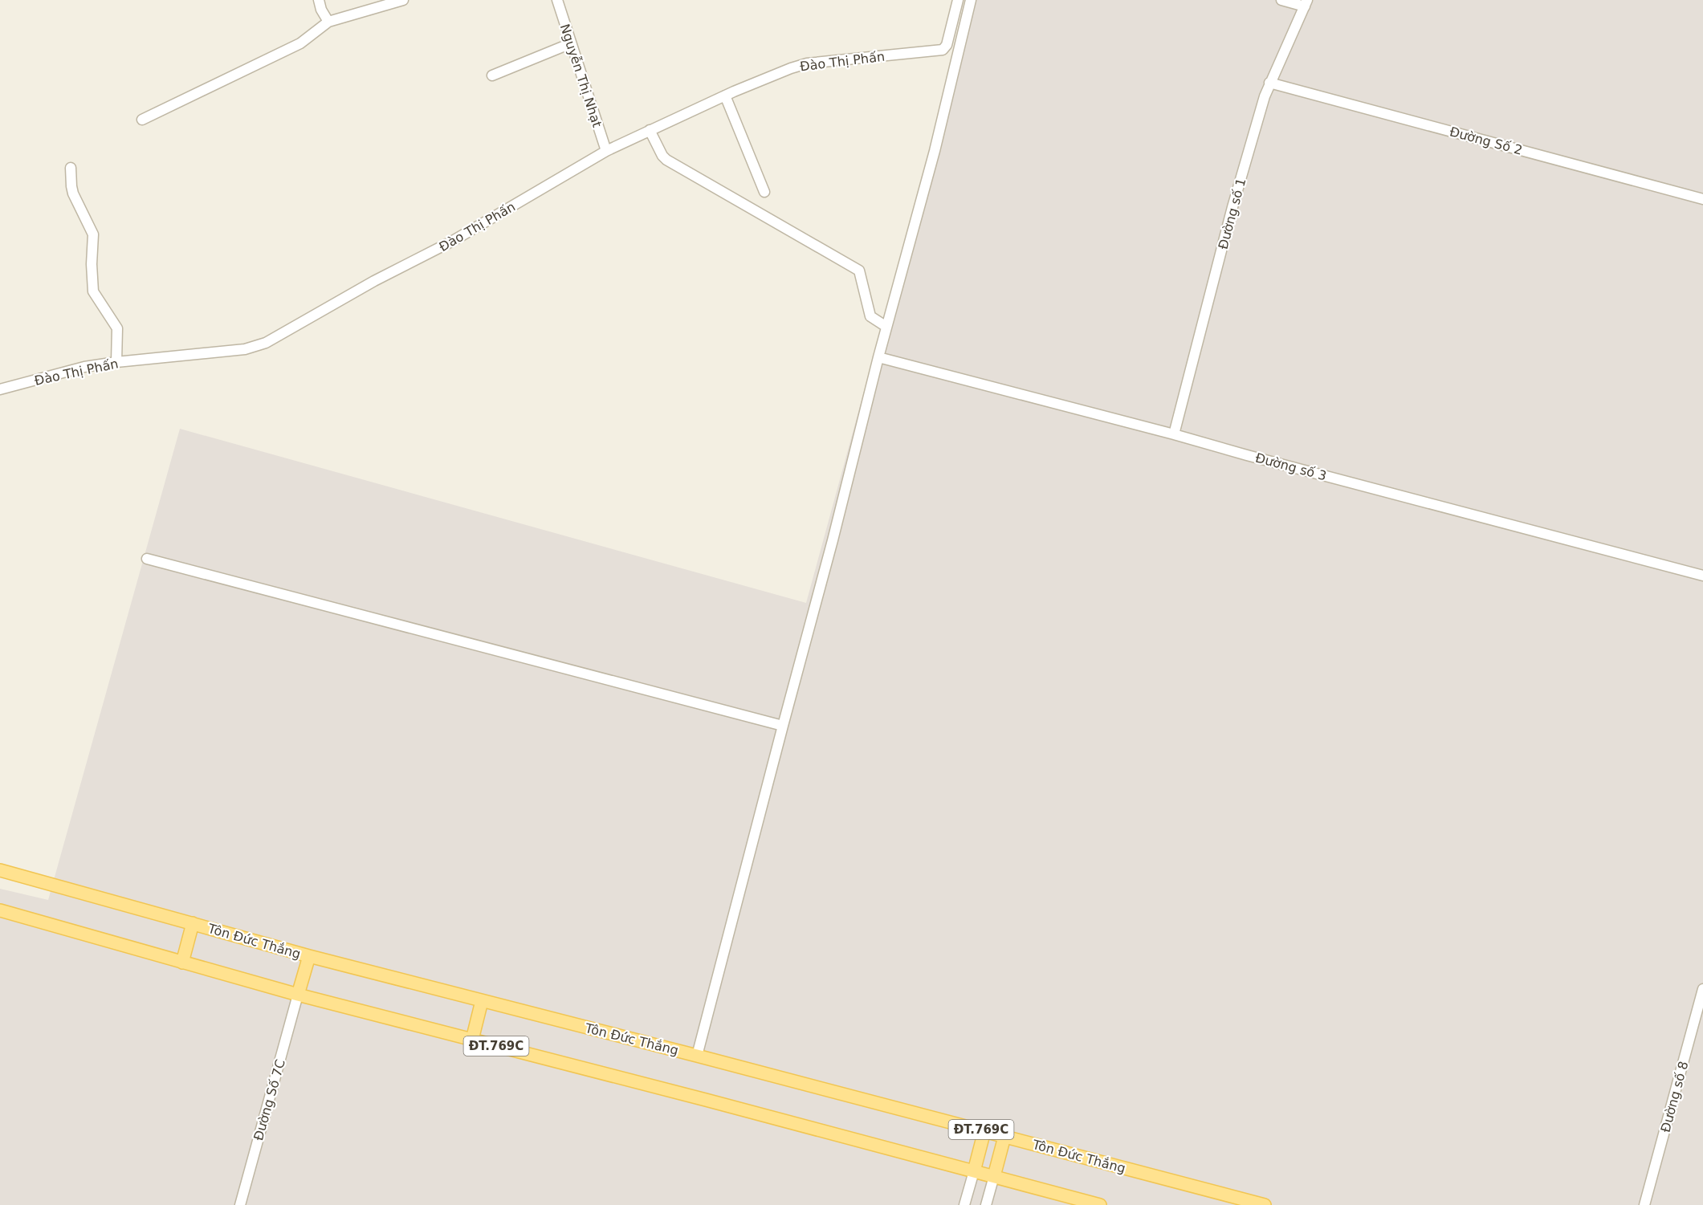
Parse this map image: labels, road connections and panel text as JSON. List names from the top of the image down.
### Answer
{
  "streets": {
    "main road": ["Tôn Đức Thắng", "ĐT.769C"],
    "street": [
      "Đào Thị Phấn",
      "Nguyễn Thị Nhạt",
      "Đường Số 2",
      "Đường số 1",
      "Đường số 3",
      "Đường số 8",
      "Đường Số 7C"
    ]
  },
  "crossings": [
    ["Đào Thị Phấn", "Nguyễn Thị Nhạt"],
    ["Đường Số 2", "Đường số 1"],
    ["Đường số 1", "Đường số 3"],
    ["ĐT.769C", "Đường Số 7C"]
  ]
}
